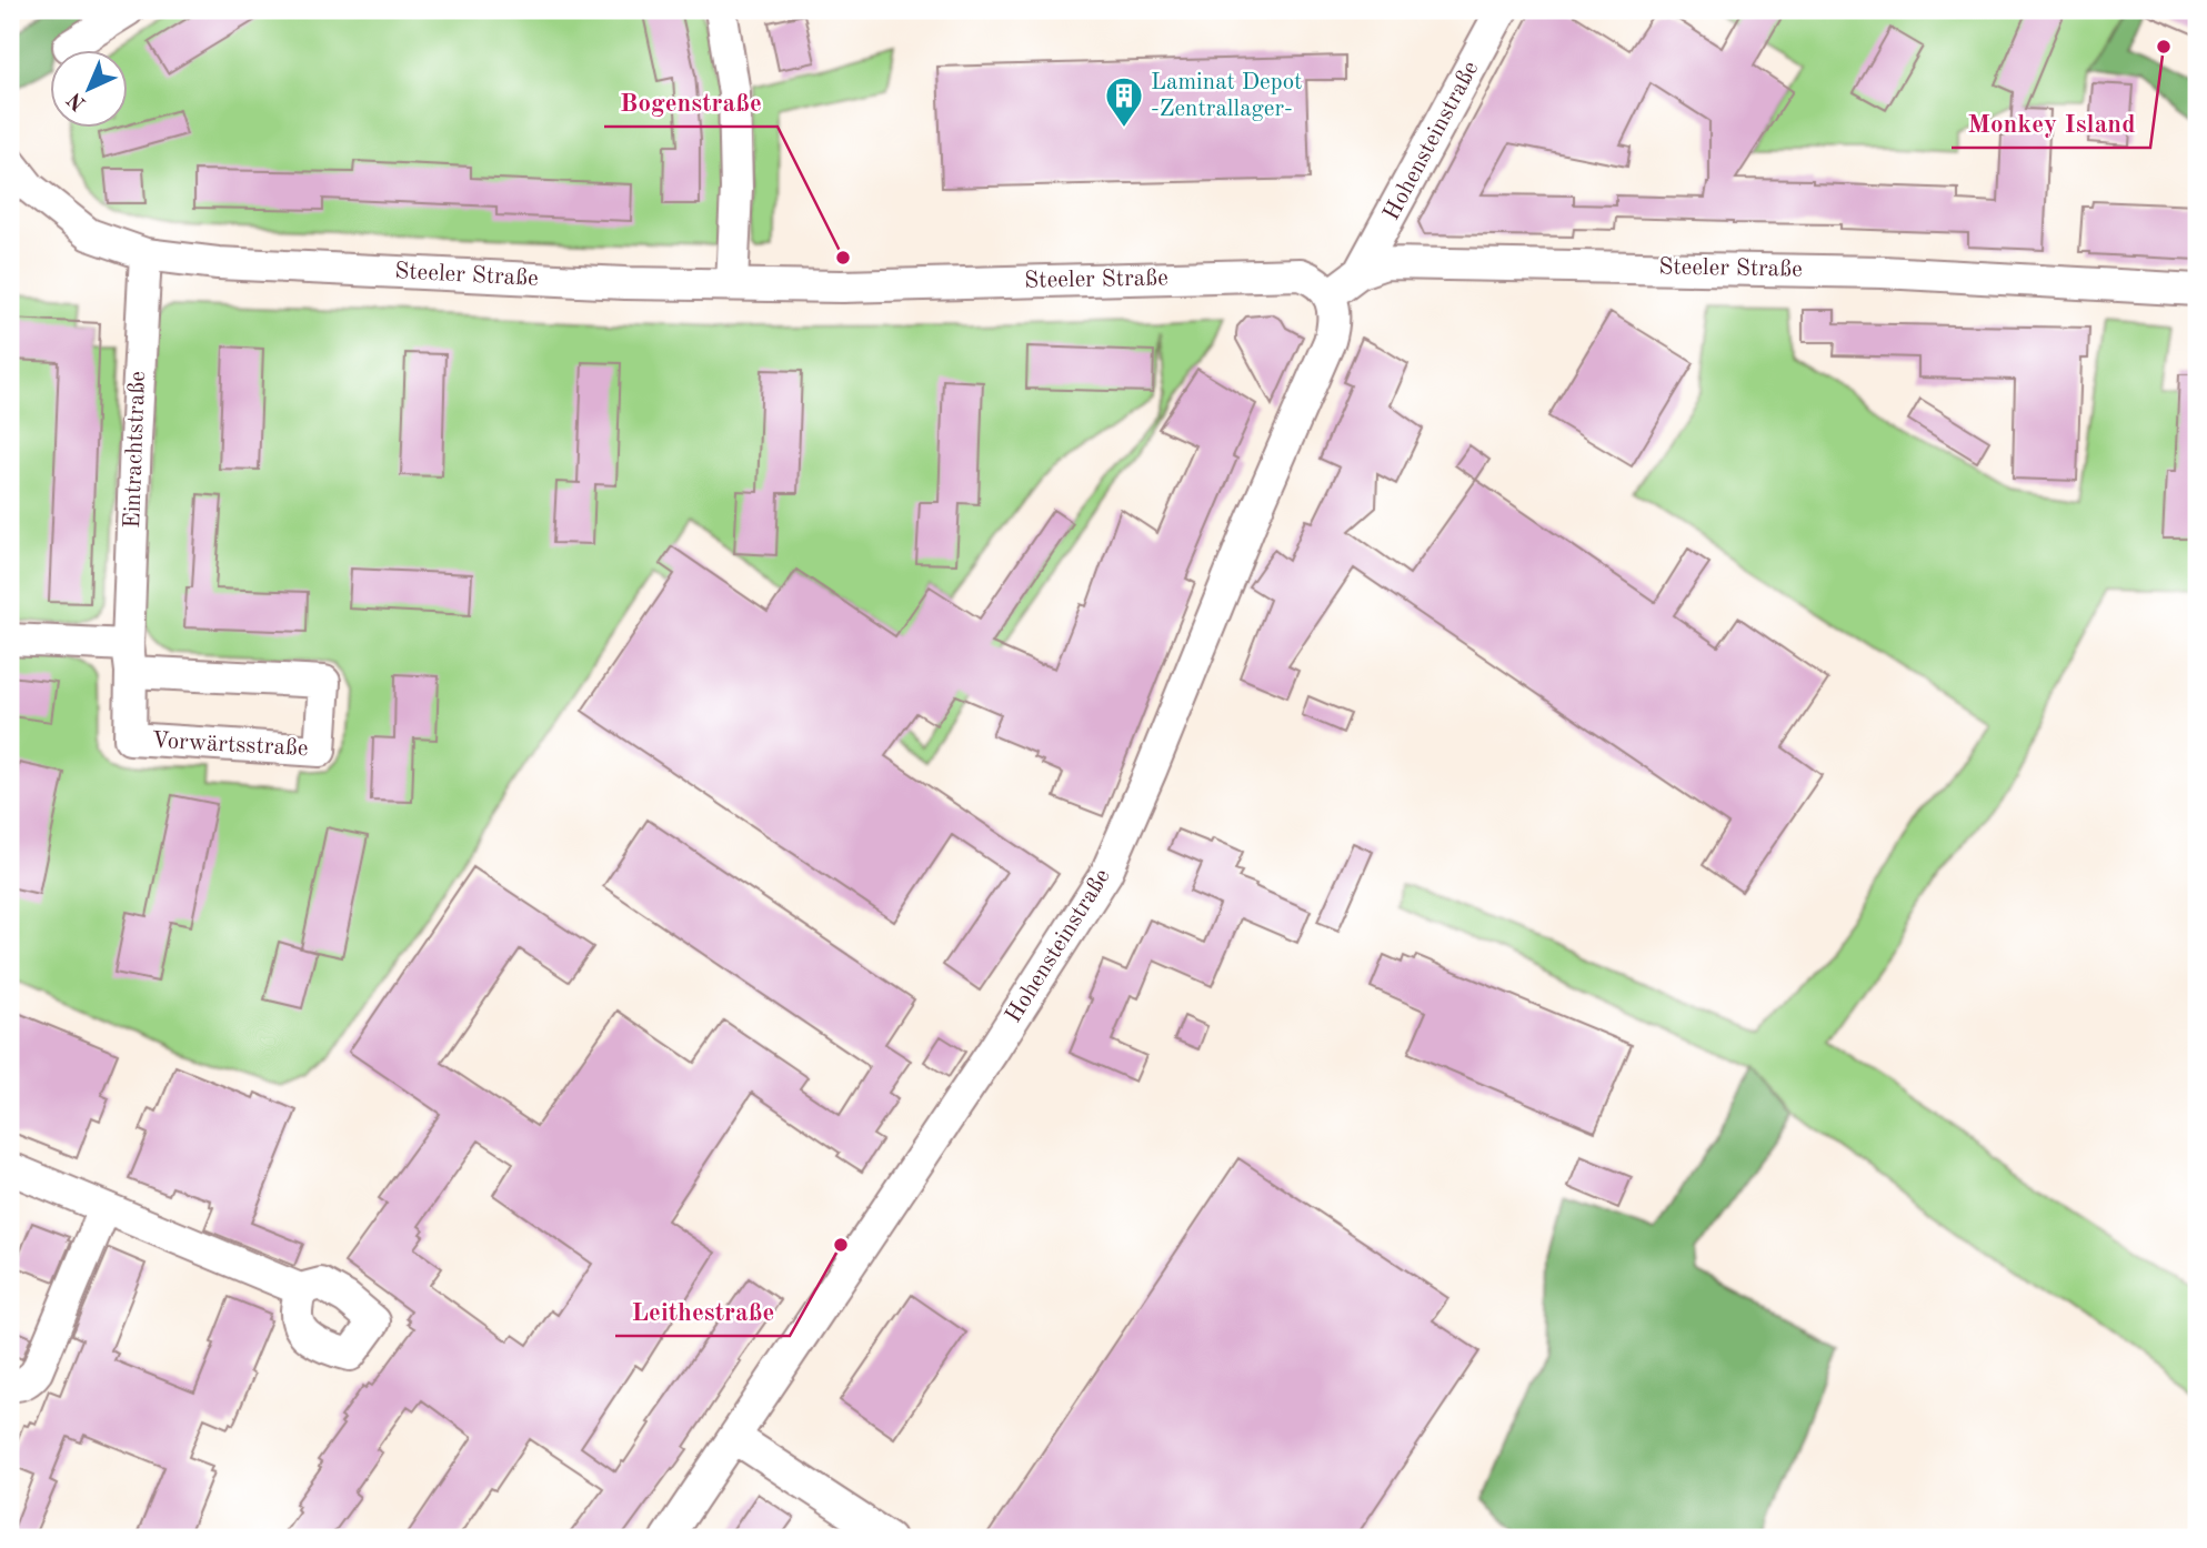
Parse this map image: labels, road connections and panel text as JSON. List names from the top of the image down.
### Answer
{
  "streets": {
    "street": [
      "Hohensteinstraße",
      "Steeler Straße",
      "Eintrachtstraße",
      "Vorwärtsstraße"
    ]
  },
  "crossings": [
    ["Hohensteinstraße", "Steeler Straße"],
    ["Steeler Straße", "Eintrachtstraße"],
    ["Eintrachtstraße", "Vorwärtsstraße"]
  ],
  "places": {
    "other": ["Monkey Island", "Bogenstraße", "Leithestraße"],
    "building": ["Laminat Depot -Zentrallager-"]
  },
  "north": "bottom left"
}
